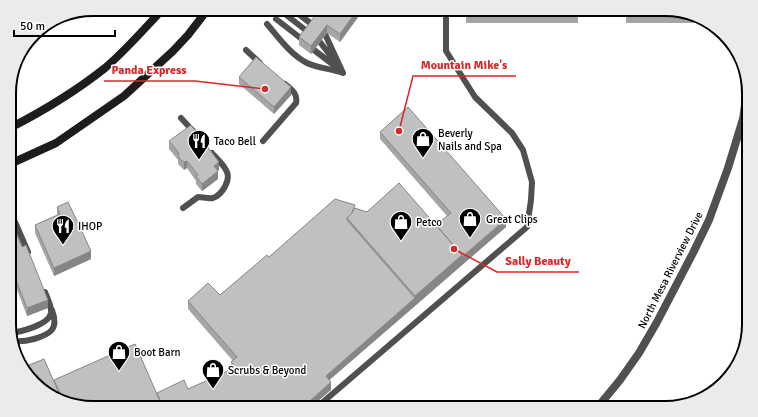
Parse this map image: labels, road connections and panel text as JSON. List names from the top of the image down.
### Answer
{
  "streets": {
    "street": ["North Mesa Riverview Drive"]
  },
  "places": {
    "other": ["Panda Express", "Mountain Mike's", "Sally Beauty"],
    "shop": [
      "Beverly Nails and Spa",
      "Great Clips",
      "Petco",
      "Boot Barn",
      "Scrubs & Beyond"
    ],
    "restaurant": ["Taco Bell", "IHOP"]
  },
  "scale_bar": "50 m"
}
